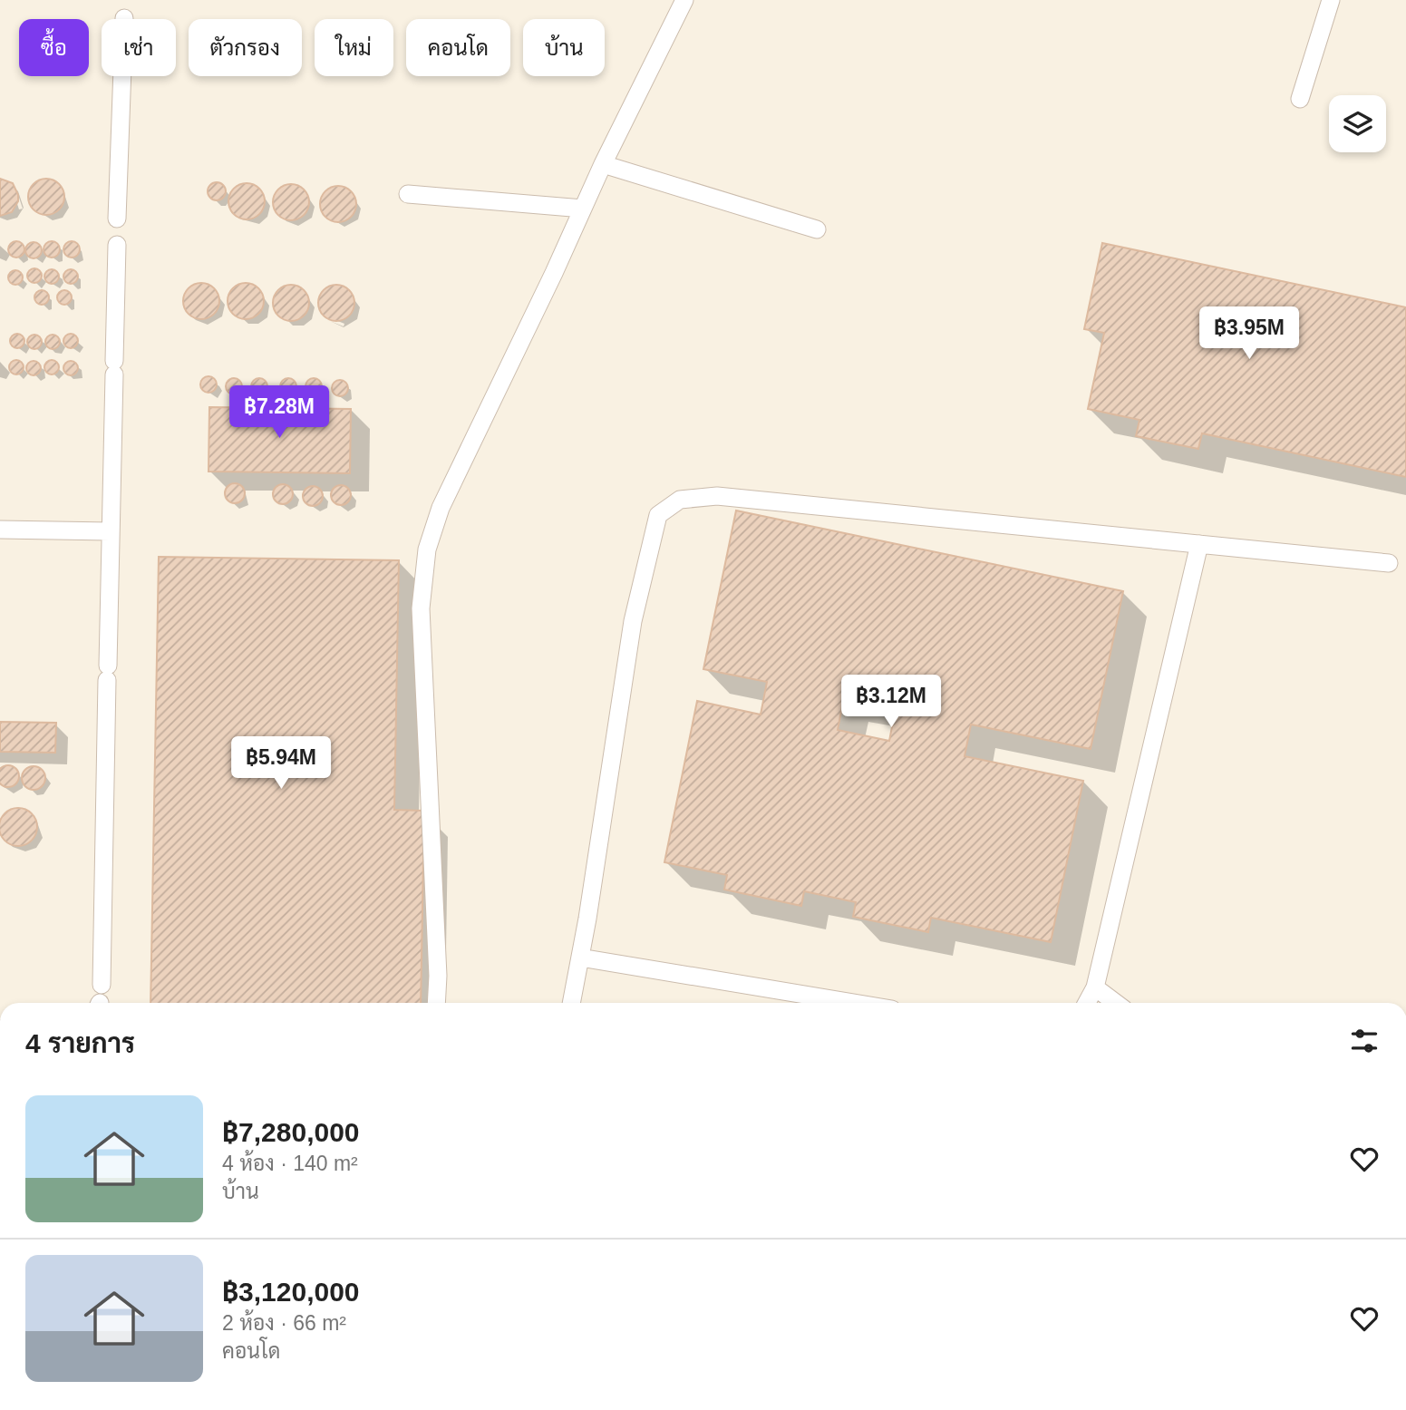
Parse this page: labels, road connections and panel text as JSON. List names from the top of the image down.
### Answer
{
  "page": {
    "chip": [
      "ซื้อ",
      "เช่า",
      "ตัวกรอง",
      "ใหม่",
      "คอนโด",
      "บ้าน"
    ],
    "price": [
      "฿3.95M",
      "฿7.28M",
      "฿3.12M",
      "฿5.94M"
    ],
    "heading": "4 รายการ",
    "list": [
      {
        "name": "฿7,280,000",
        "note": "4 ห้อง · 140 m² · บ้าน"
      },
      {
        "name": "฿3,120,000",
        "note": "2 ห้อง · 66 m² · คอนโด"
      }
    ]
  }
}
